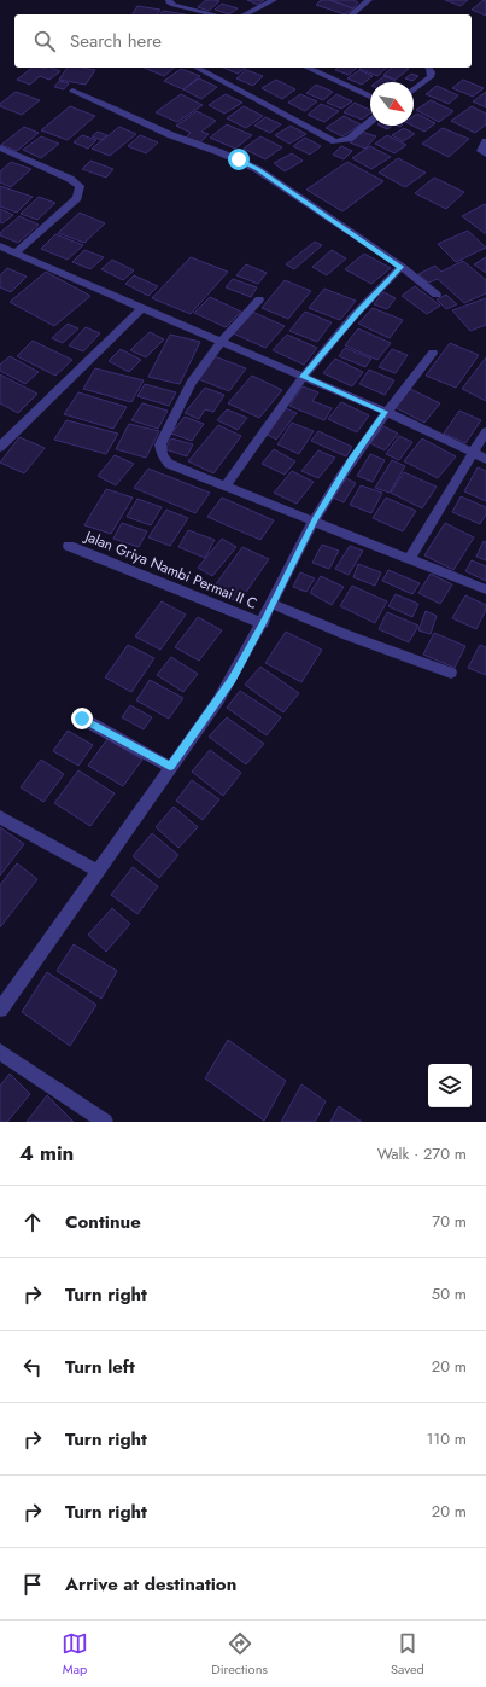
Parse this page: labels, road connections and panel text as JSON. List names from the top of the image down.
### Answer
{
  "streets": {
    "street": ["Jalan Griya Nambi Permai II C"]
  },
  "north": "bottom right",
  "page": {
    "search": "Search here",
    "heading": ["4 min", "Walk · 270 m"],
    "list": [
      ["Continue", "70 m"],
      ["Turn right", "50 m"],
      ["Turn left", "20 m"],
      ["Turn right", "110 m"],
      ["Turn right", "20 m"],
      "Arrive at destination"
    ],
    "nav": ["Map", "Directions", "Saved"]
  }
}
